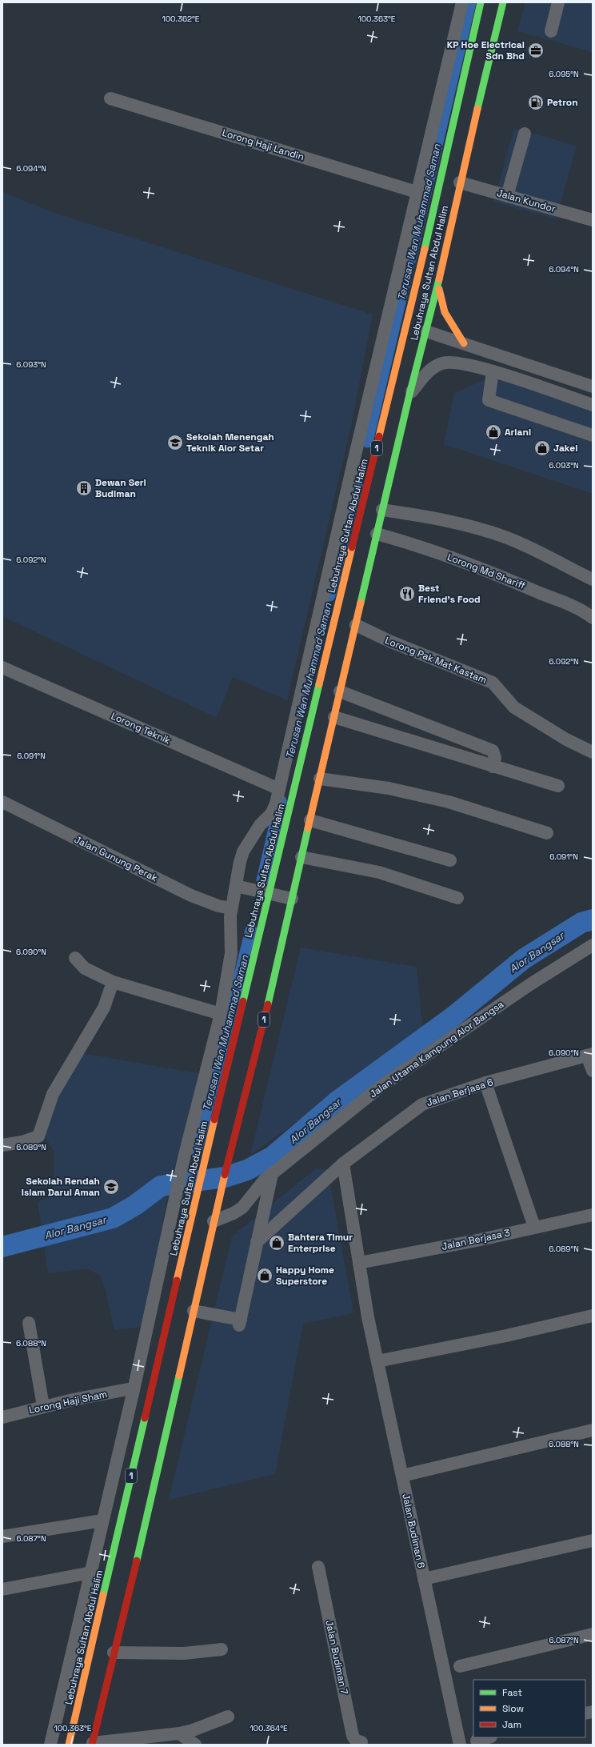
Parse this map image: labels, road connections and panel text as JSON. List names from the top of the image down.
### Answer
{
  "streets": {
    "main road": ["Lebuhraya Sultan Abdul Halim", "1"],
    "street": [
      "Lorong Haji Landin",
      "Jalan Kundor",
      "Lorong Md Shariff",
      "Lorong Pak Mat Kastam",
      "Lorong Teknik",
      "Jalan Gunung Perak",
      "Jalan Utama Kampung Alor Bangsa",
      "Jalan Berjasa 6",
      "Jalan Berjasa 3",
      "Lorong Haji Sham",
      "Jalan Budiman 6",
      "Jalan Budiman 7"
    ]
  },
  "crossings": [
    ["Jalan Kundor", "Lebuhraya Sultan Abdul Halim"],
    ["Lebuhraya Sultan Abdul Halim", "Lorong Md Shariff"],
    ["Lebuhraya Sultan Abdul Halim", "Lorong Pak Mat Kastam"],
    ["Lebuhraya Sultan Abdul Halim", "Jalan Utama Kampung Alor Bangsa"],
    ["Jalan Berjasa 6", "Jalan Budiman 6"],
    ["Jalan Berjasa 3", "Jalan Budiman 6"]
  ],
  "water": ["Terusan Wan Muhammad Saman", "Alor Bangsar"],
  "places": {
    "office": ["KP Hoe Electrical Sdn Bhd"],
    "fuel station": ["Petron"],
    "shop": [
      "Ariani",
      "Jakel",
      "Bahtera Timur Enterprise",
      "Happy Home Superstore"
    ],
    "school or university": ["Sekolah Menengah Teknik Alor Setar", "Sekolah Rendah Islam Darul Aman"],
    "building": ["Dewan Seri Budiman"],
    "restaurant": ["Best Friend's Food"]
  },
  "legend": ["Fast", "Slow", "Jam"],
  "coordinates": [
    "100.362°E",
    "100.363°E",
    "6.095°N",
    "6.094°N",
    "6.093°N",
    "6.092°N",
    "6.091°N",
    "6.090°N",
    "6.089°N",
    "6.088°N",
    "6.087°N",
    "100.364°E"
  ]
}
